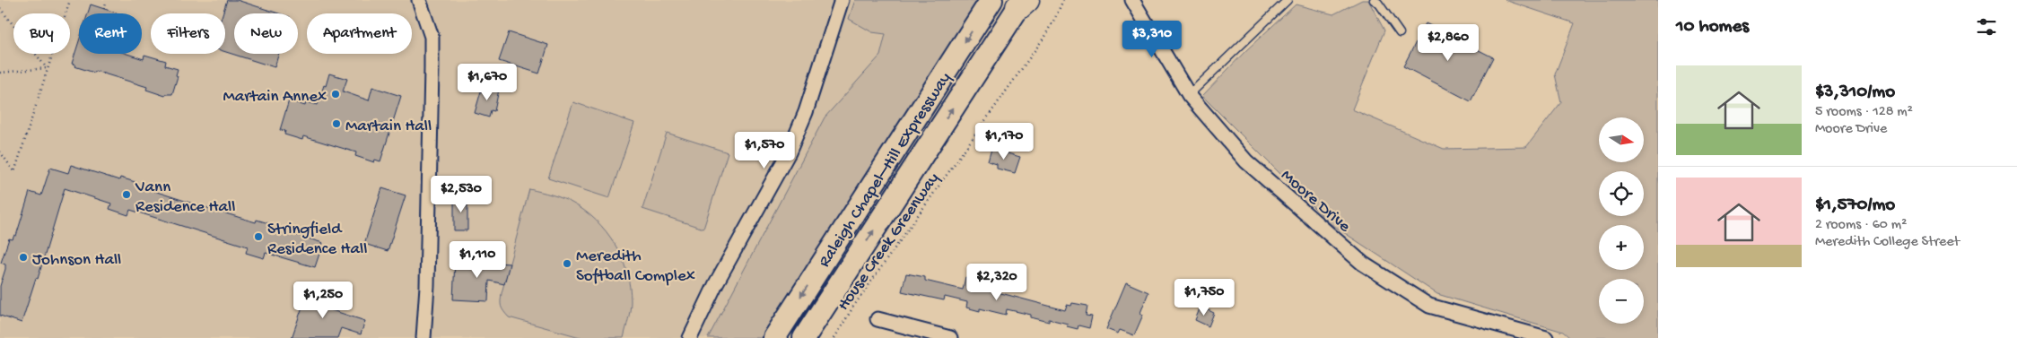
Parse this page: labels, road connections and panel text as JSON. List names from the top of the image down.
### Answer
{
  "streets": {
    "main road": ["Raleigh Chapel–Hill Expressway"],
    "street": ["Moore Drive"],
    "path": ["House Creek Greenway"]
  },
  "places": [
    "Martain Annex",
    "Martain Hall",
    "Vann Residence Hall",
    "Stringfield Residence Hall",
    "Johnson Hall",
    "Meredith Softball Complex"
  ],
  "north": "right",
  "page": {
    "heading": "10 homes",
    "chip": [
      "Buy",
      "Rent",
      "Filters",
      "New",
      "Apartment"
    ],
    "price": [
      "$3,310",
      "$2,860",
      "$1,670",
      "$1,170",
      "$1,570",
      "$2,530",
      "$1,110",
      "$2,320",
      "$1,750",
      "$1,250"
    ],
    "list": [
      {
        "name": "$3,310/mo",
        "note": "5 rooms · 128 m² · Moore Drive"
      },
      {
        "name": "$1,570/mo",
        "note": "2 rooms · 60 m² · Meredith College Street"
      }
    ],
    "map_buttons": ["+", "−"]
  }
}
